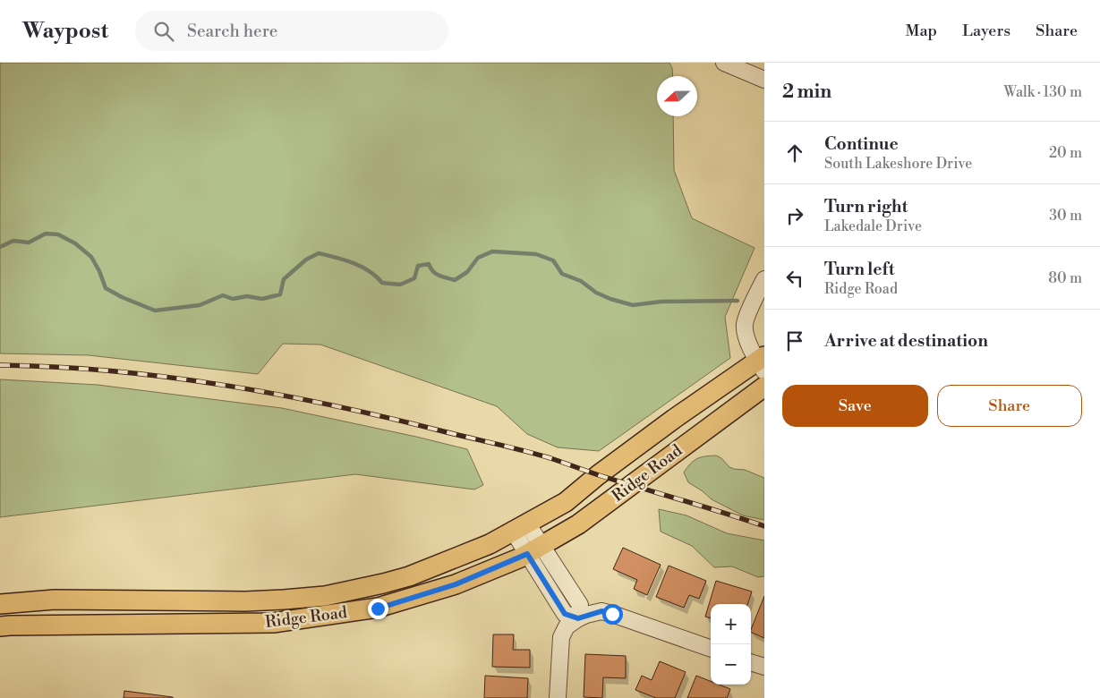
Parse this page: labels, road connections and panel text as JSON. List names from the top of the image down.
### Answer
{
  "streets": {
    "main road": ["Ridge Road"]
  },
  "north": "left",
  "page": {
    "header": "Waypost",
    "search": "Search here",
    "nav": ["Map", "Layers", "Share"],
    "heading": ["2 min", "Walk · 130 m"],
    "list": [
      ["Continue", "South Lakeshore Drive", "20 m"],
      ["Turn right", "Lakedale Drive", "30 m"],
      ["Turn left", "Ridge Road", "80 m"],
      "Arrive at destination"
    ],
    "buttons": ["Save", "Share"],
    "map_buttons": ["+", "−"]
  }
}
